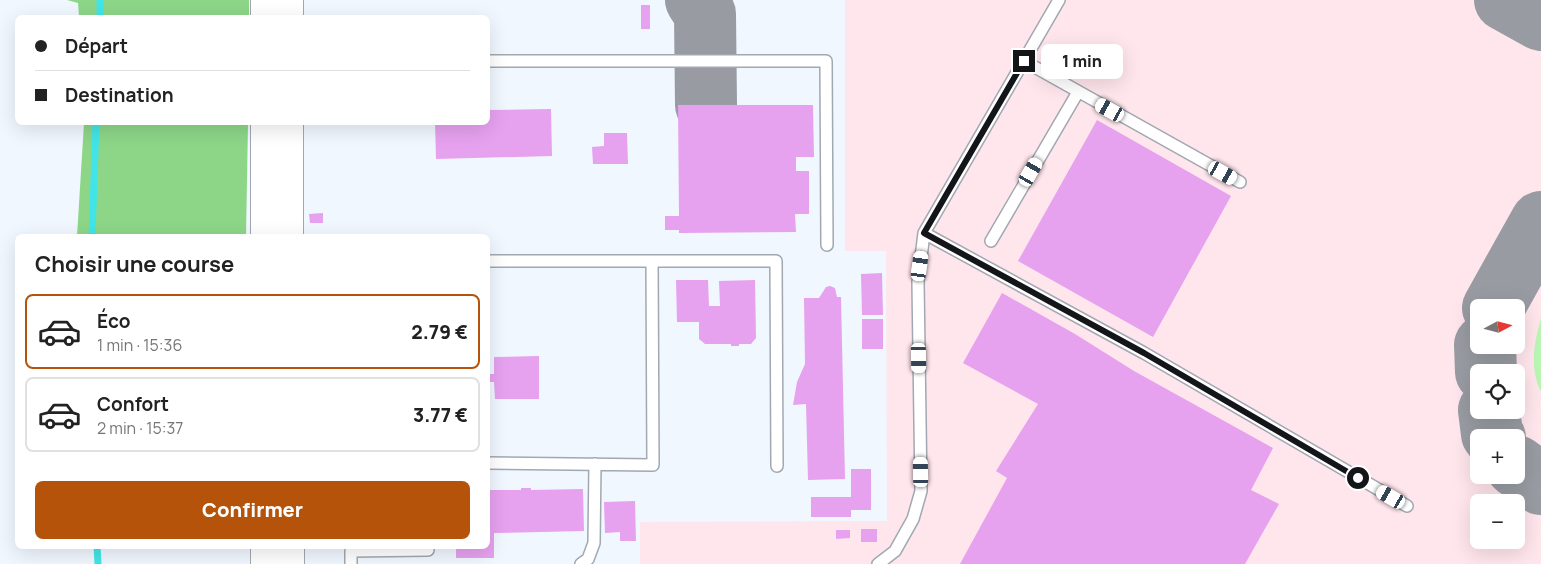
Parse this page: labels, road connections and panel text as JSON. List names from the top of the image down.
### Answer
{
  "north": "right",
  "page": {
    "banner": ["Départ", "Destination"],
    "bubble": "1 min",
    "heading": "Choisir une course",
    "list": [
      {
        "name": "Éco",
        "note": "1 min · 15:36",
        "value": "2.79 €"
      },
      {
        "name": "Confort",
        "note": "2 min · 15:37",
        "value": "3.77 €"
      }
    ],
    "map_buttons": ["+", "−"],
    "buttons": "Confirmer"
  }
}
